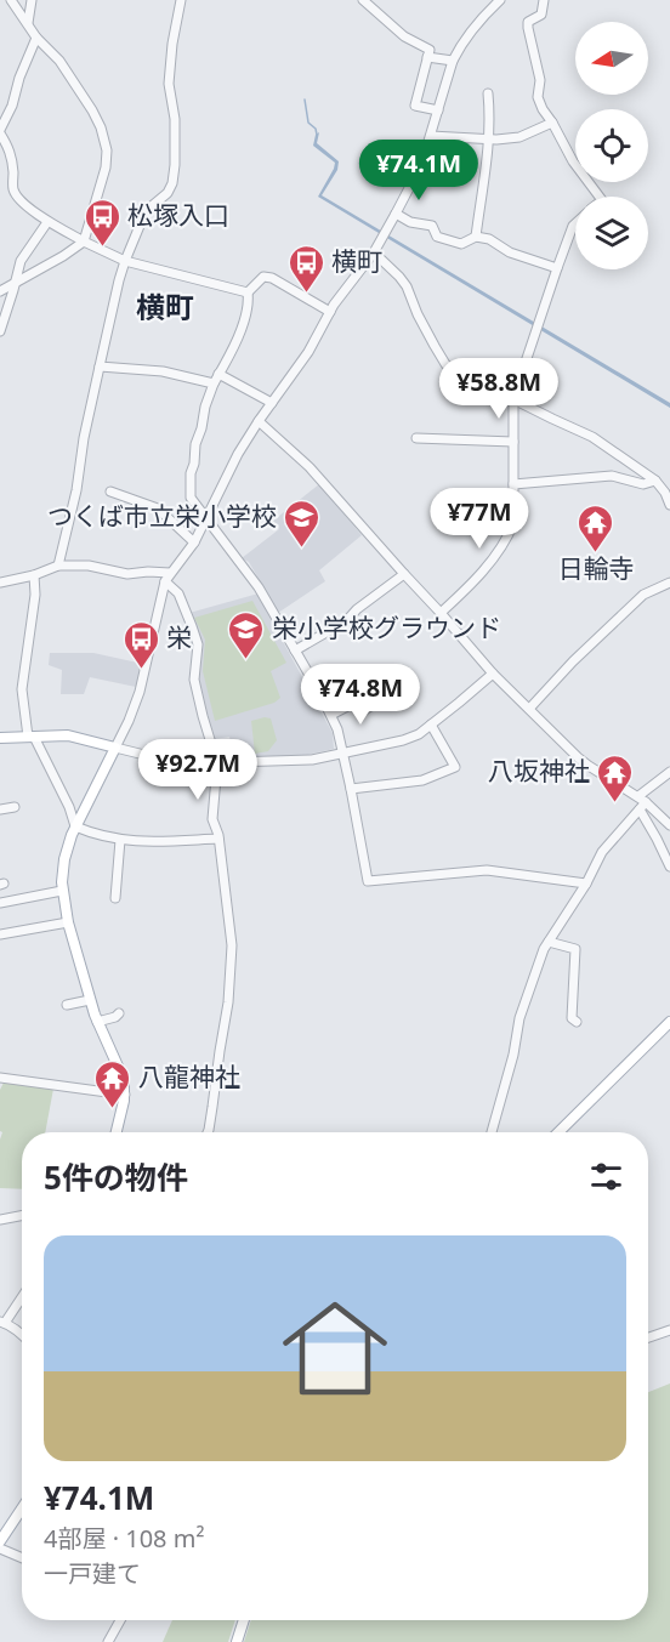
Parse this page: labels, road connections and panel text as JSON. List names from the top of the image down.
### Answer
{
  "districts": ["横町"],
  "places": {
    "bus stop": ["松塚入口", "横町", "栄"],
    "school or university": ["つくば市立栄小学校", "栄小学校グラウンド"],
    "temple": ["日輪寺", "八坂神社", "八龍神社"]
  },
  "north": "left",
  "page": {
    "price": [
      "¥74.1M",
      "¥58.8M",
      "¥77M",
      "¥74.8M",
      "¥92.7M"
    ],
    "heading": "5件の物件",
    "list": [
      {
        "name": "¥74.1M",
        "note": "4部屋 · 108 m² · 一戸建て"
      }
    ]
  }
}
